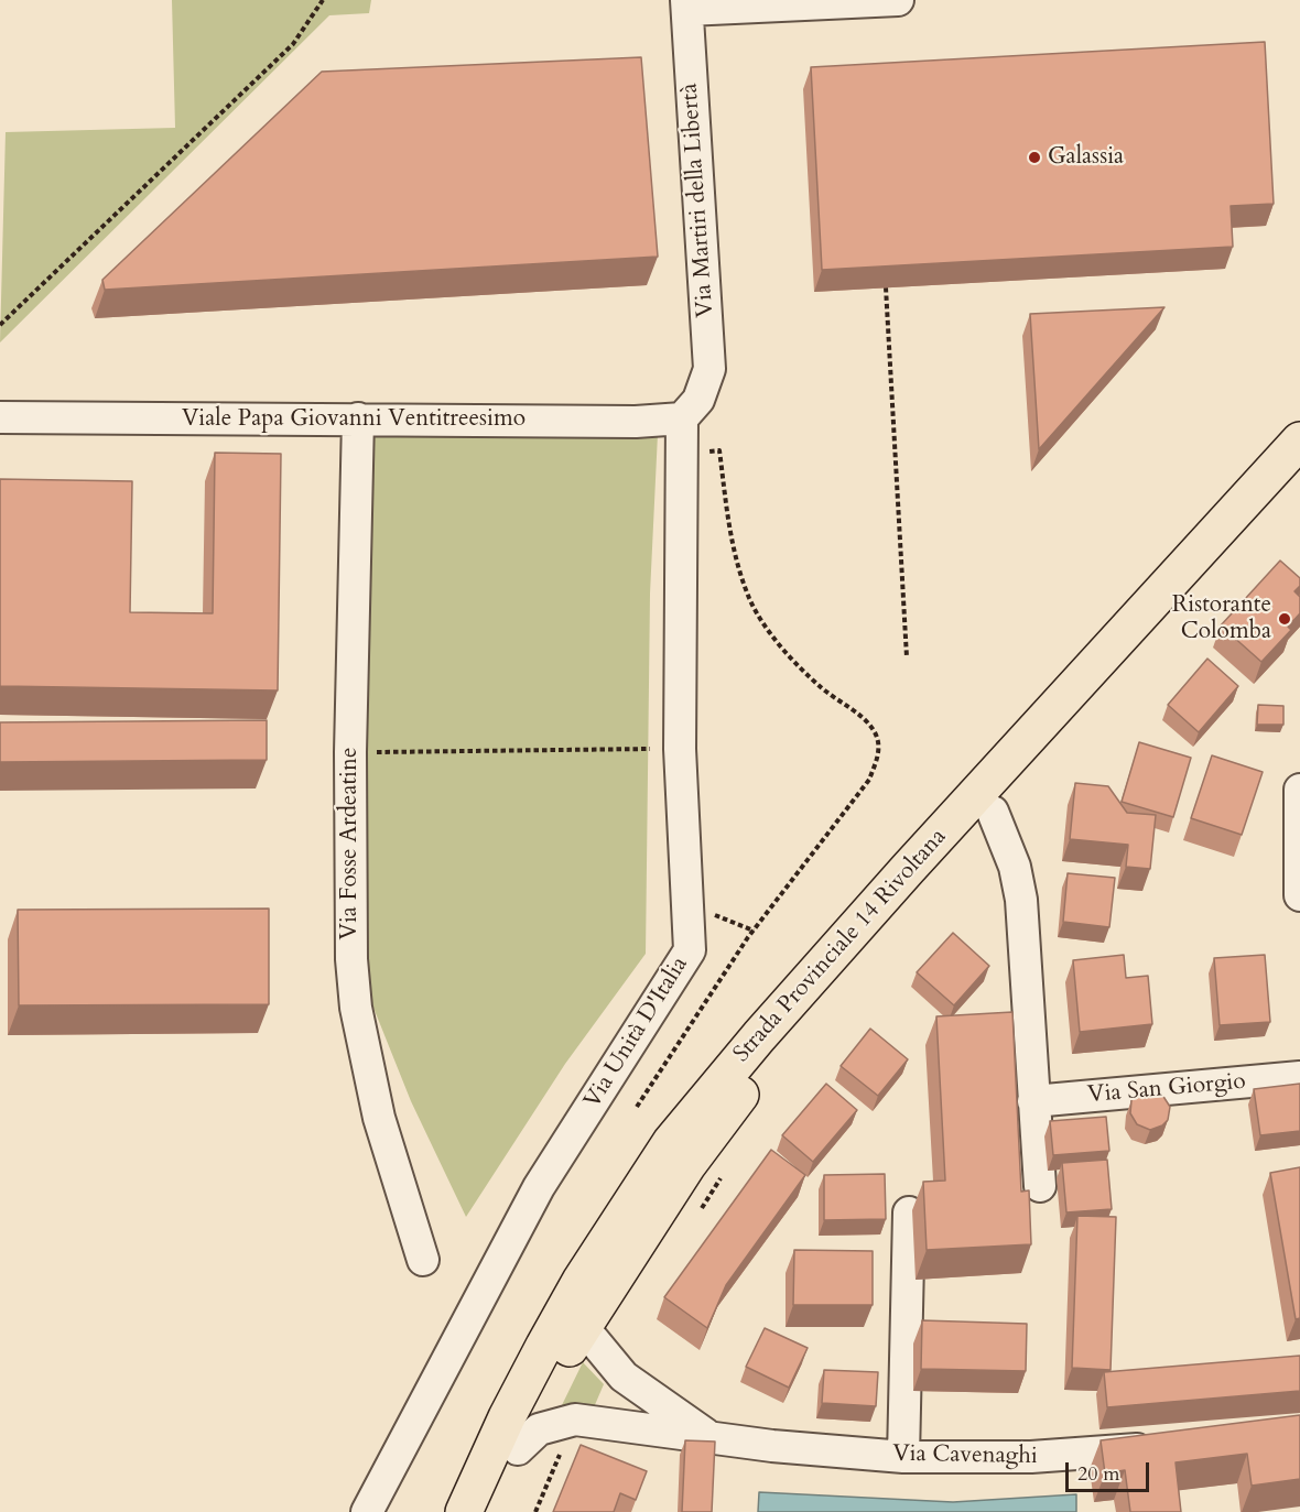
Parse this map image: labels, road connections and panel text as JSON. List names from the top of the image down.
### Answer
{
  "streets": {
    "main road": ["Strada Provinciale 14 Rivoltana"],
    "street": [
      "Via Martiri della Libertà",
      "Viale Papa Giovanni Ventitreesimo",
      "Via Fosse Ardeatine",
      "Via Unità D'Italia",
      "Via San Giorgio",
      "Via Cavenaghi"
    ]
  },
  "crossings": [
    ["Via Martiri della Libertà", "Viale Papa Giovanni Ventitreesimo"],
    ["Via Martiri della Libertà", "Via Unità D'Italia"],
    ["Viale Papa Giovanni Ventitreesimo", "Via Fosse Ardeatine"],
    ["Viale Papa Giovanni Ventitreesimo", "Via Unità D'Italia"],
    ["Strada Provinciale 14 Rivoltana", "Via Cavenaghi"]
  ],
  "places": ["Galassia", "Ristorante Colomba"],
  "scale_bar": "20 m"
}
